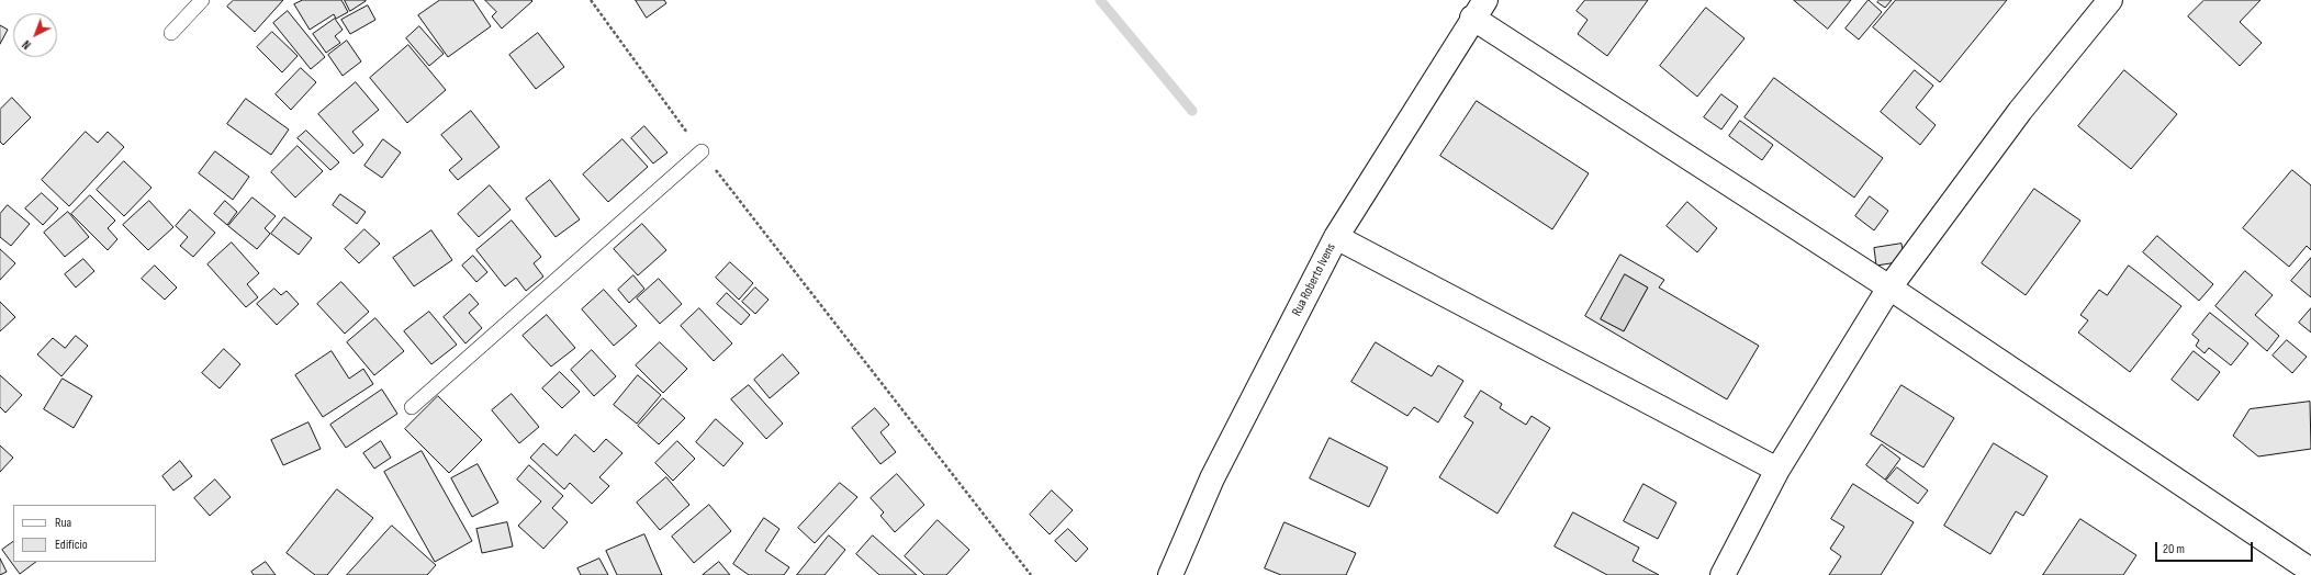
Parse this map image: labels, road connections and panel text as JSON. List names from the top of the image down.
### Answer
{
  "streets": {
    "street": ["Rua Roberto Ivens"]
  },
  "legend": ["Rua", "Edifício"],
  "scale_bar": "20 m",
  "north": "bottom left"
}
